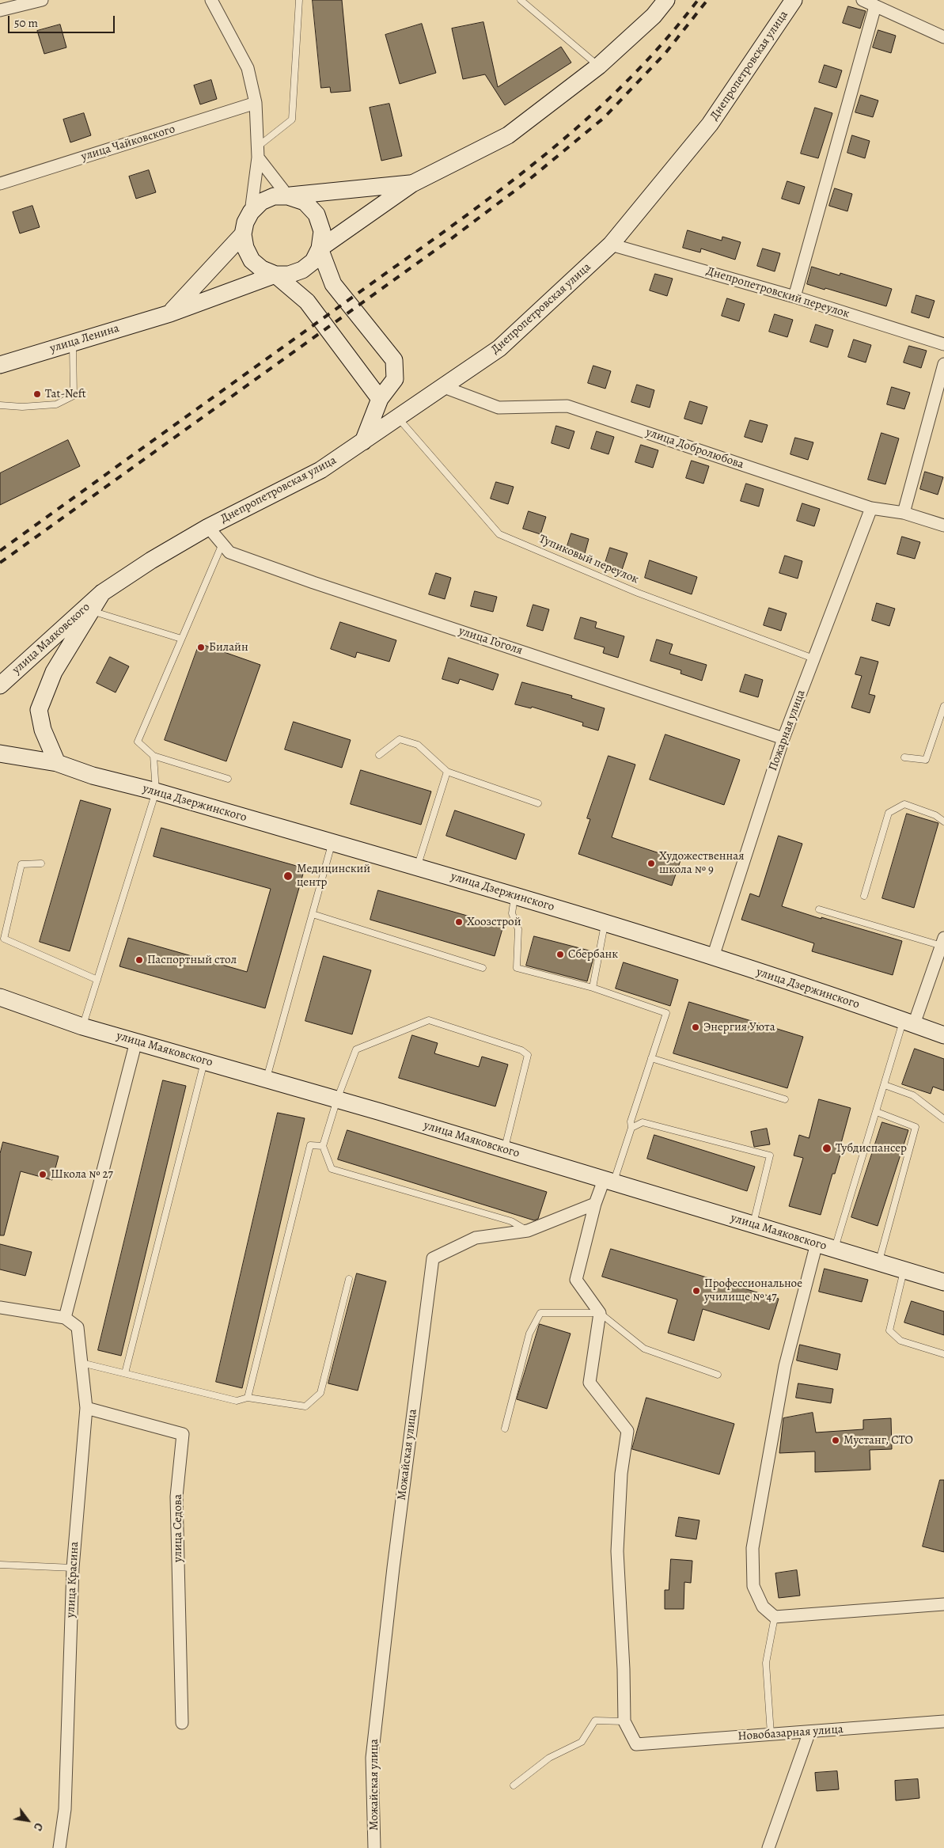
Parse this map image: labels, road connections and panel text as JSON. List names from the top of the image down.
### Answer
{
  "streets": {
    "main road": [
      "Днепропетровская улица",
      "улица Ленина",
      "улица Маяковского",
      "улица Дзержинского"
    ],
    "street": [
      "улица Чайковского",
      "Днепропетровский переулок",
      "улица Добролюбова",
      "улица Гоголя",
      "Пожарная улица",
      "Можайская улица",
      "улица Седова",
      "улица Красина",
      "Новобазарная улица"
    ],
    "lane": ["Тупиковый переулок"]
  },
  "crossings": [
    ["Днепропетровская улица", "Днепропетровский переулок"],
    ["Днепропетровская улица", "улица Добролюбова"],
    ["Днепропетровская улица", "Тупиковый переулок"],
    ["Днепропетровская улица", "улица Маяковского"],
    ["Днепропетровская улица", "улица Гоголя"],
    ["улица Добролюбова", "Пожарная улица"],
    ["Тупиковый переулок", "Пожарная улица"],
    ["улица Гоголя", "Пожарная улица"],
    ["Пожарная улица", "улица Дзержинского"],
    ["улица Седова", "улица Красина"]
  ],
  "places": [
    "Tat-Neft",
    "Билайн",
    "Художественная школа № 9",
    "Медицинский центр",
    "Хоозстрой",
    "Сбербанк",
    "Паспортный стол",
    "Энергия Уюта",
    "Тубдиспансер",
    "Школа № 27",
    "Профессиональное училище № 47",
    "Мустанг, СТО"
  ],
  "scale_bar": "50 m",
  "north": "bottom right"
}
